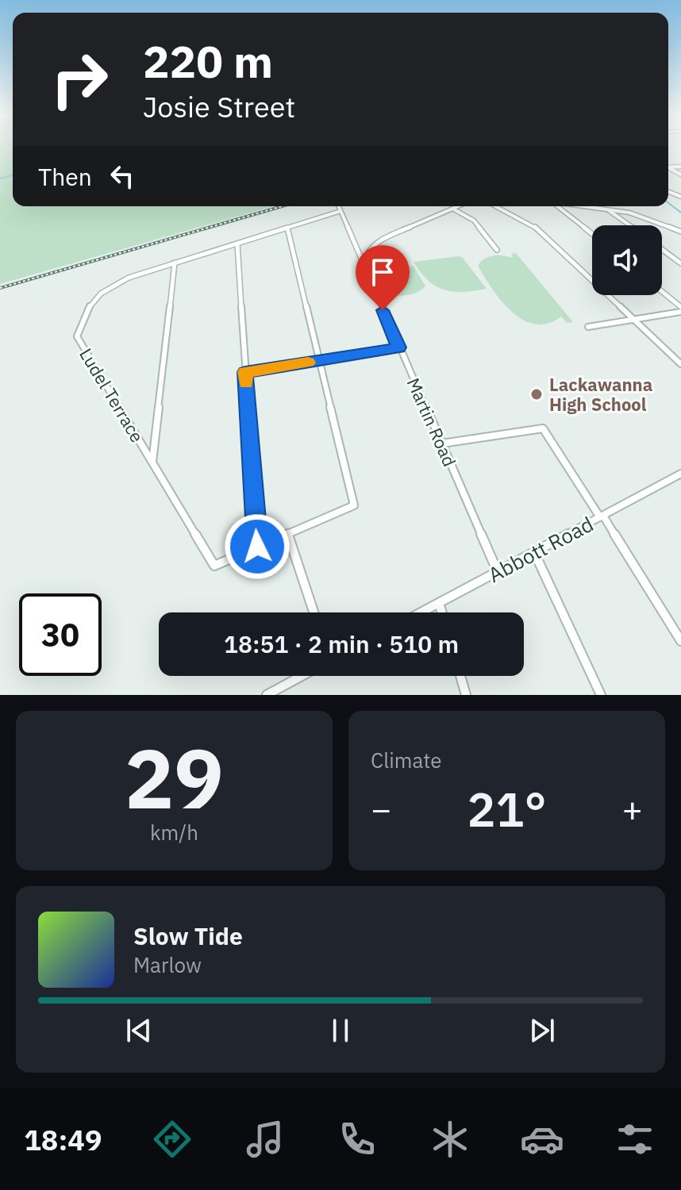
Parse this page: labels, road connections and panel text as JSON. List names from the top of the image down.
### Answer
{
  "streets": {
    "street": ["Ludel Terrace", "Martin Road", "Abbott Road"]
  },
  "crossings": [
    ["Ludel Terrace", "Martin Road"],
    ["Martin Road", "Abbott Road"]
  ],
  "places": ["Lackawanna High School"],
  "page": {
    "turn": ["220 m", "Josie Street"],
    "then": "Then",
    "limit": "30",
    "trip": "18:51 · 2 min · 510 m",
    "tile": [
      ["29", "km/h"],
      "Climate"
    ],
    "heat": ["−", "21°", "+"],
    "song": ["Slow Tide", "Marlow"],
    "tabs": "18:49"
  }
}
